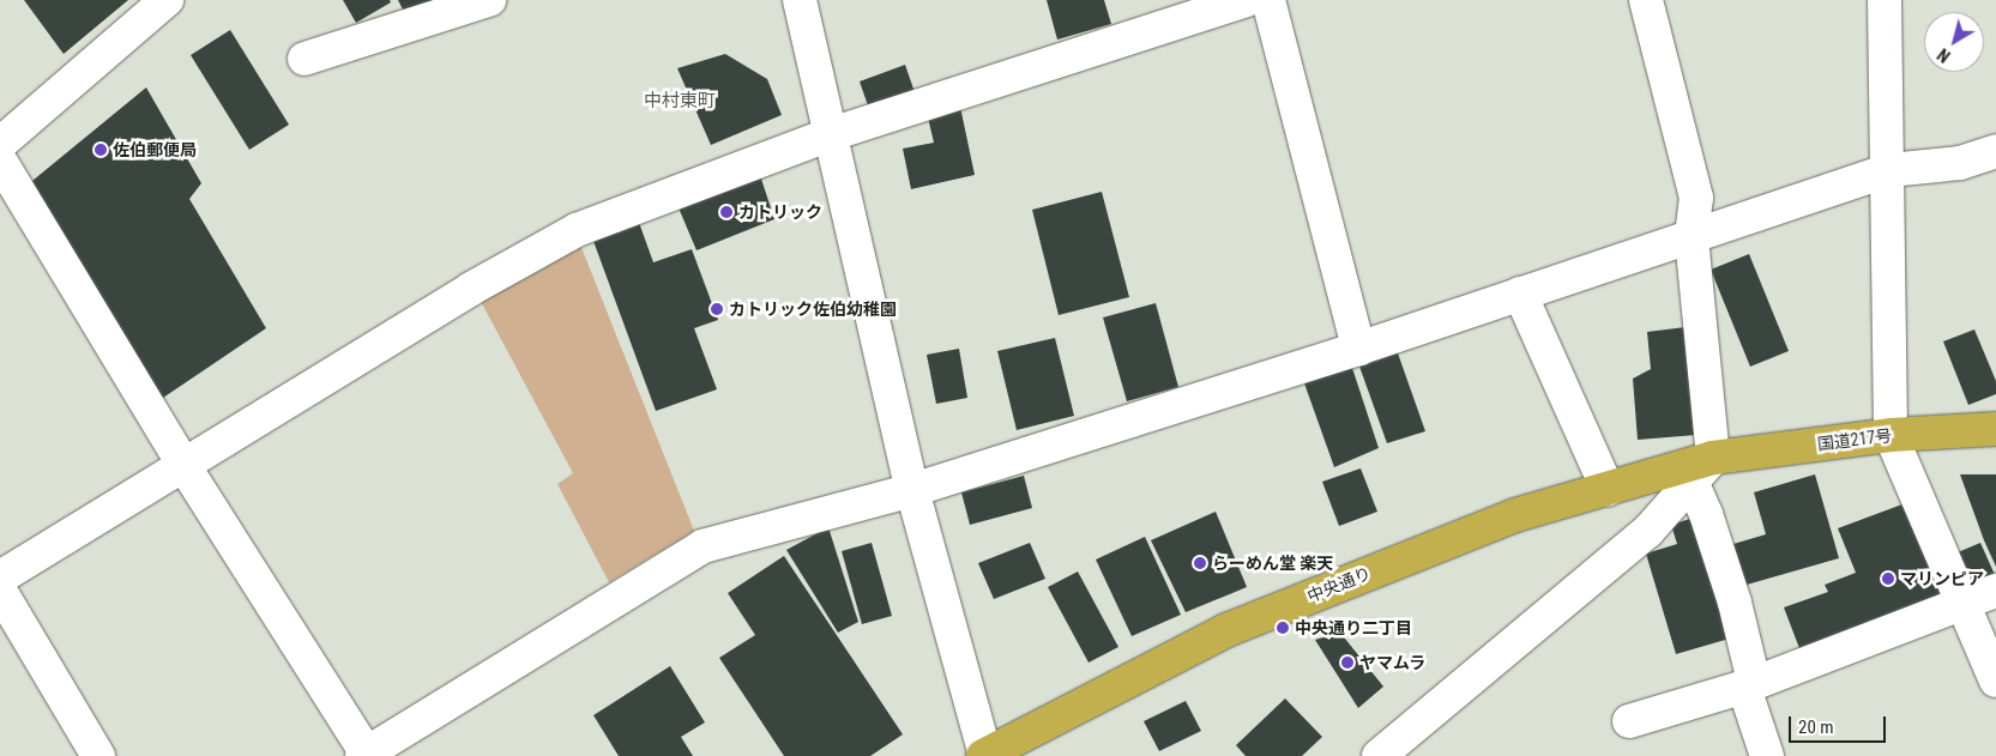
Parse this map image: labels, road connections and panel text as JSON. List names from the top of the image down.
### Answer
{
  "streets": {
    "highway": ["国道217号", "中央通り"]
  },
  "crossings": [
    ["国道217号", "中央通り"]
  ],
  "districts": ["中村東町"],
  "places": [
    "佐伯郵便局",
    "カトリック",
    "カトリック佐伯幼稚園",
    "らーめん堂 楽天",
    "マリンピア",
    "中央通り二丁目",
    "ヤマムラ"
  ],
  "scale_bar": "20 m",
  "north": "bottom left"
}
